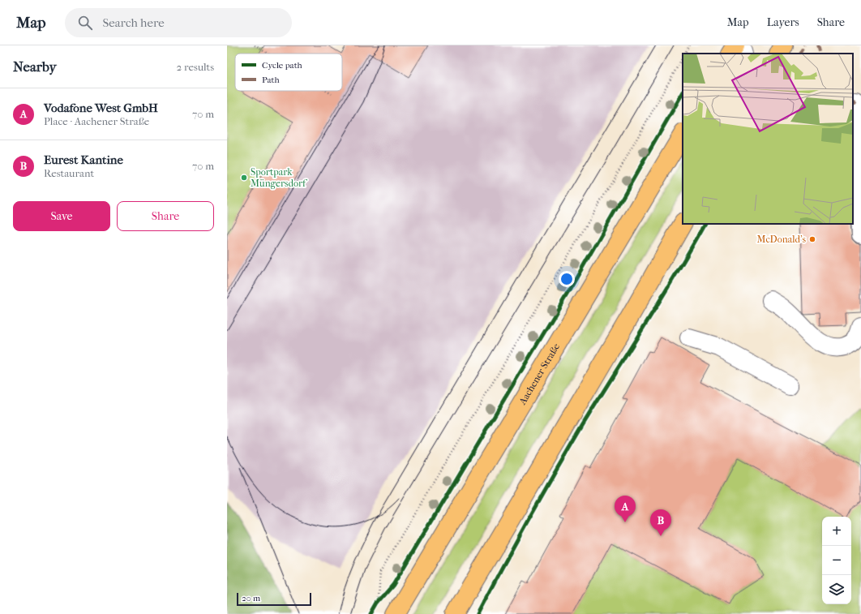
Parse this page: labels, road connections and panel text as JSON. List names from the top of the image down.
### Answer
{
  "streets": {
    "main road": ["Aachener Straße"]
  },
  "places": ["Sportpark Müngersdorf", "McDonald's"],
  "legend": ["Cycle path", "Path"],
  "scale_bar": "20 m",
  "page": {
    "header": "Map",
    "search": "Search here",
    "nav": ["Map", "Layers", "Share"],
    "heading": ["Nearby", "2 results"],
    "list": [
      {
        "mark": "A",
        "name": "Vodafone West GmbH",
        "note": "Place · Aachener Straße",
        "value": "70 m"
      },
      {
        "mark": "B",
        "name": "Eurest Kantine",
        "note": "Restaurant",
        "value": "70 m"
      }
    ],
    "buttons": ["Save", "Share"],
    "pins": ["A", "B"],
    "map_buttons": ["+", "−"],
    "scale": "20 m"
  }
}
